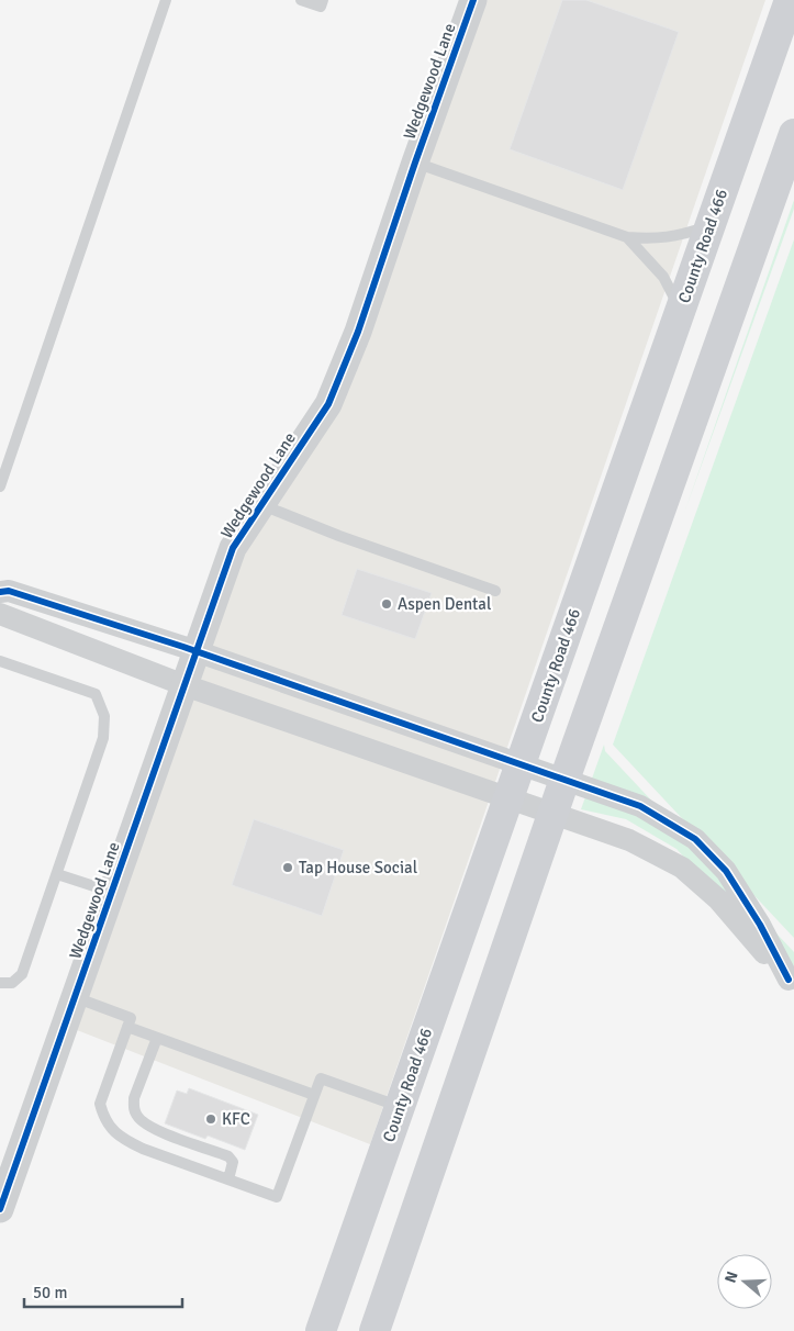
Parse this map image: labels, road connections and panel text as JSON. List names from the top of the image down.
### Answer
{
  "streets": {
    "main road": ["County Road 466"],
    "street": ["Wedgewood Lane"]
  },
  "places": ["Aspen Dental", "Tap House Social", "KFC"],
  "scale_bar": "50 m",
  "north": "left"
}
